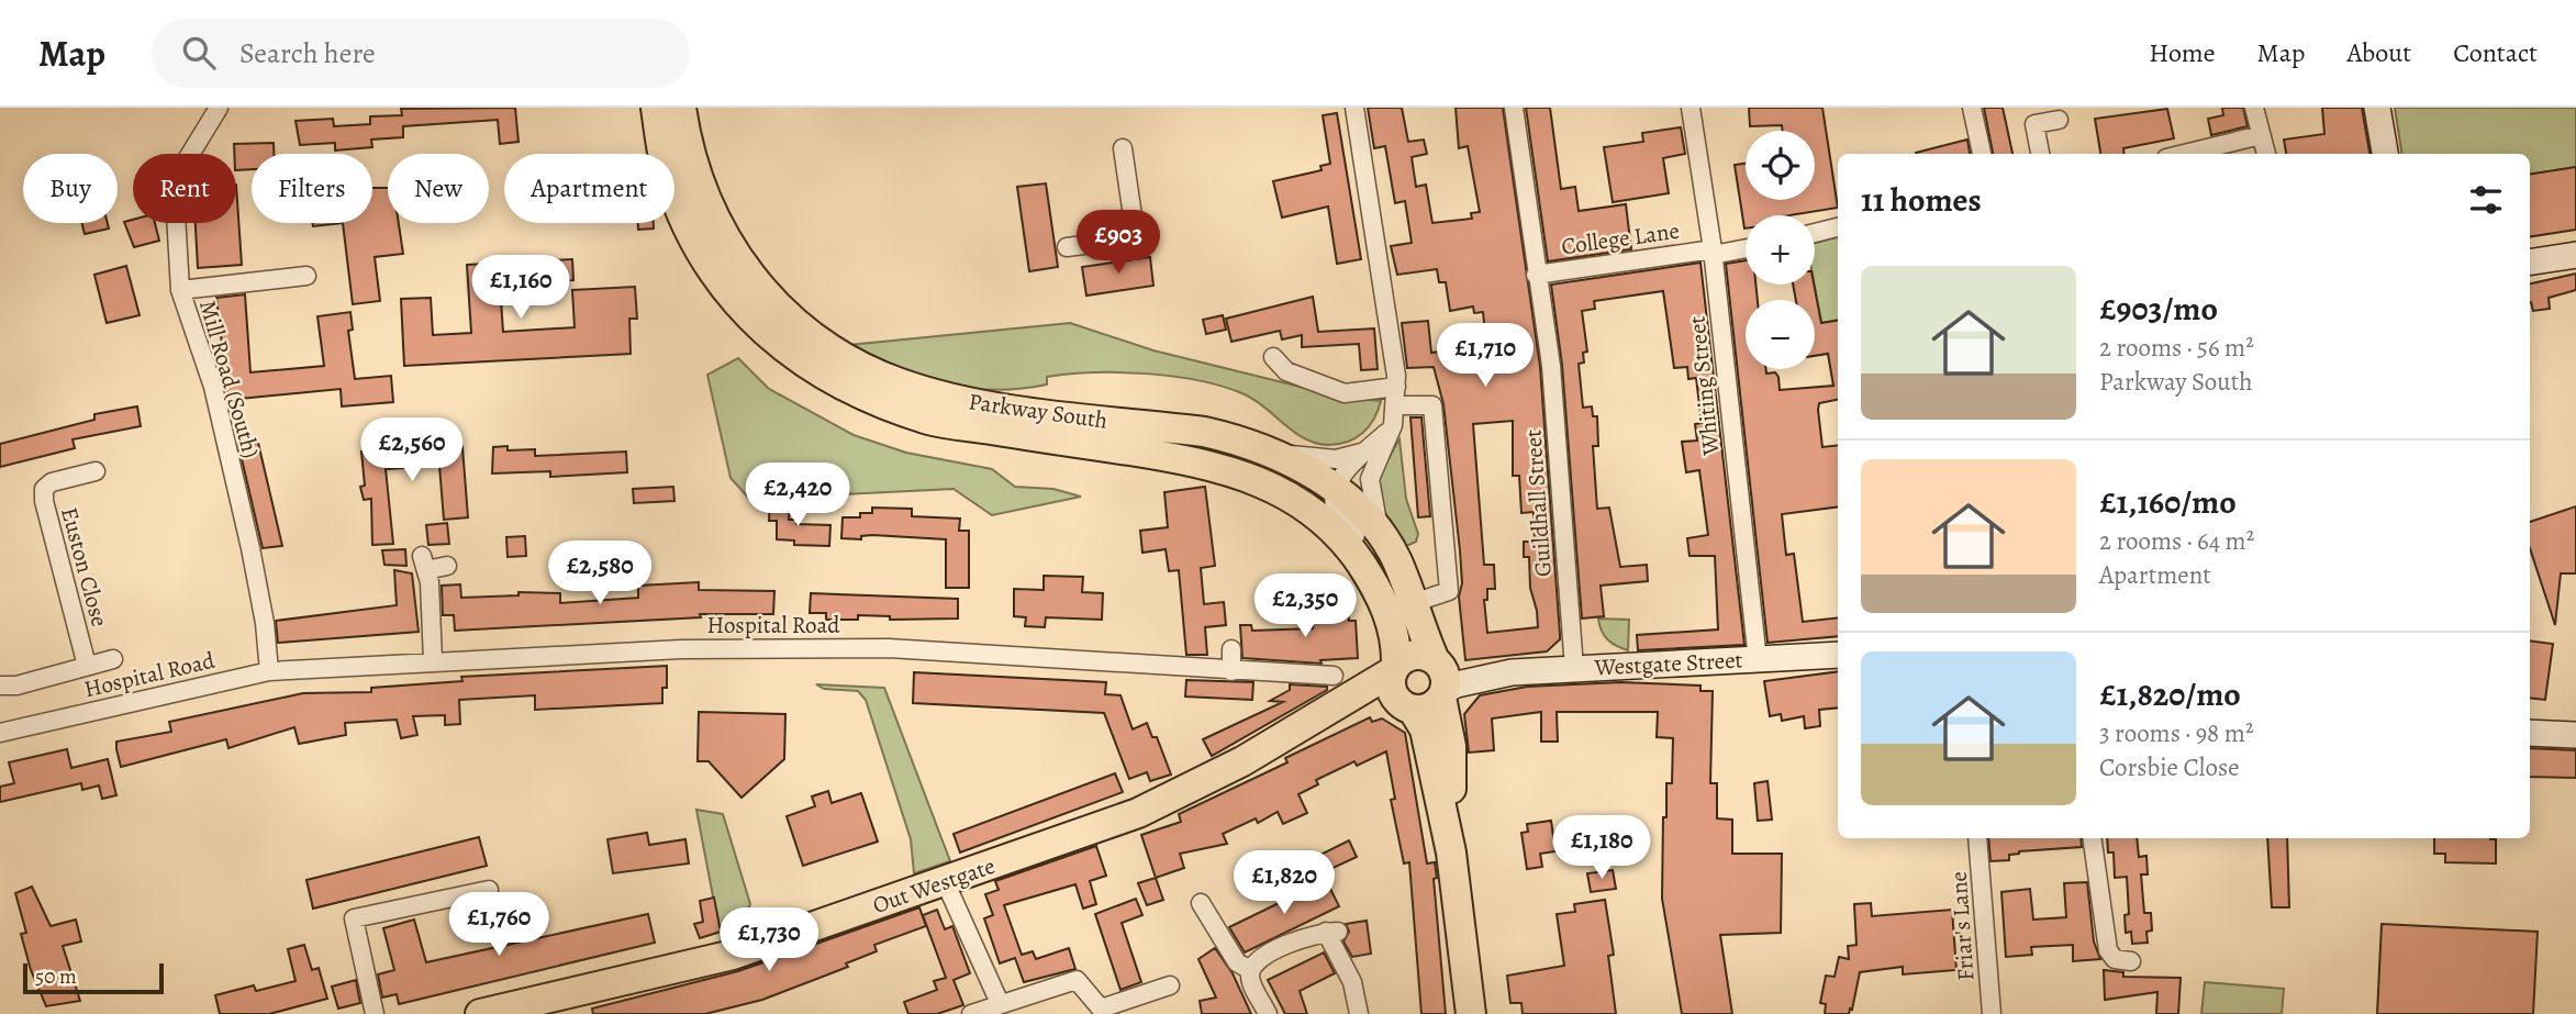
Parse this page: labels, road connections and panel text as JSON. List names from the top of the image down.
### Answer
{
  "streets": {
    "main road": ["Parkway South", "Out Westgate"],
    "street": [
      "College Lane",
      "Mill Road (South)",
      "Whiting Street",
      "Guildhall Street",
      "Euston Close",
      "Hospital Road",
      "Westgate Street",
      "Friar's Lane"
    ]
  },
  "crossings": [
    ["College Lane", "Whiting Street"],
    ["College Lane", "Guildhall Street"],
    ["Mill Road (South)", "Hospital Road"],
    ["Whiting Street", "Westgate Street"],
    ["Parkway South", "Westgate Street"],
    ["Parkway South", "Out Westgate"],
    ["Guildhall Street", "Westgate Street"],
    ["Westgate Street", "Out Westgate"]
  ],
  "scale_bar": "50 m",
  "page": {
    "header": "Map",
    "search": "Search here",
    "nav": [
      "Home",
      "Map",
      "About",
      "Contact"
    ],
    "map_buttons": ["+", "−"],
    "chip": [
      "Buy",
      "Rent",
      "Filters",
      "New",
      "Apartment"
    ],
    "heading": "11 homes",
    "price": [
      "£903",
      "£1,160",
      "£1,710",
      "£2,560",
      "£2,420",
      "£2,580",
      "£2,350",
      "£1,180",
      "£1,820",
      "£1,760",
      "£1,730"
    ],
    "list": [
      {
        "name": "£903/mo",
        "note": "2 rooms · 56 m² · Parkway South"
      },
      {
        "name": "£1,160/mo",
        "note": "2 rooms · 64 m² · Apartment"
      },
      {
        "name": "£1,820/mo",
        "note": "3 rooms · 98 m² · Corsbie Close"
      }
    ],
    "scale": "50 m"
  }
}
